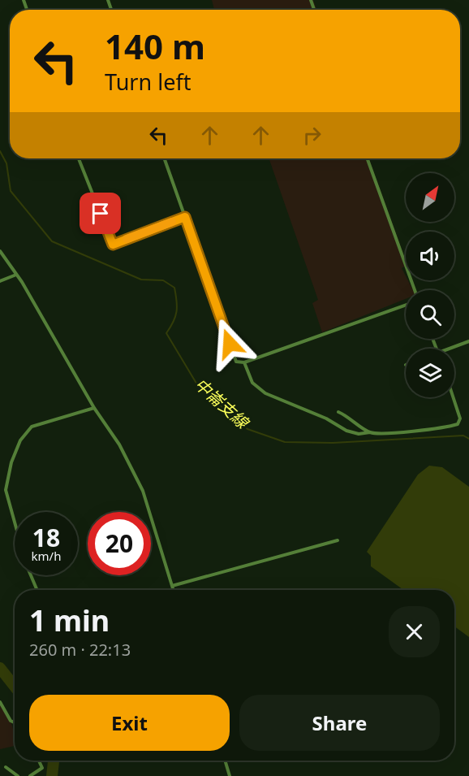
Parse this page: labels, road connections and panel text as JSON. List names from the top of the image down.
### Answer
{
  "water": ["中崙支線"],
  "north": "top right",
  "page": {
    "turn": ["140 m", "Turn left"],
    "speed": "18 km/h",
    "limit": "20",
    "heading": ["1 min", "260 m · 22:13"],
    "buttons": ["Exit", "Share"]
  }
}
